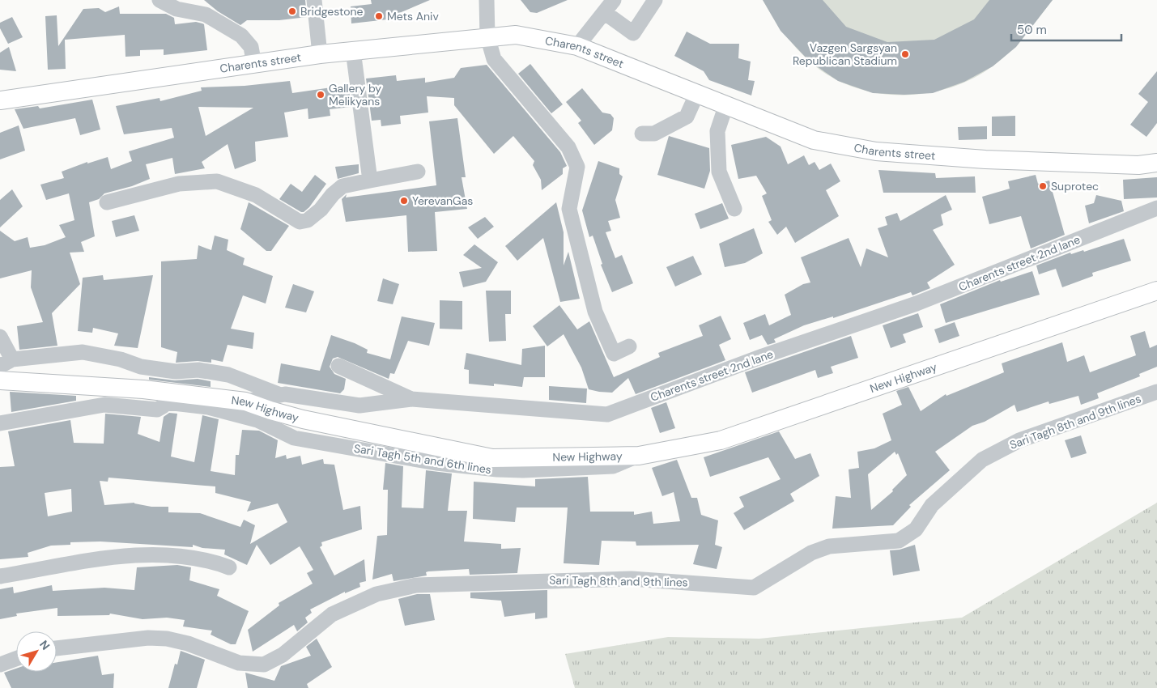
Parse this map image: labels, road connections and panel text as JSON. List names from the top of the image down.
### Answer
{
  "streets": {
    "main road": ["Charents street", "New Highway"],
    "street": ["Charents street 2nd lane", "Sari Tagh 8th and 9th lines", "Sari Tagh 5th and 6th lines"]
  },
  "crossings": [
    ["Charents street 2nd lane", "New Highway"],
    ["New Highway", "Sari Tagh 5th and 6th lines"]
  ],
  "places": [
    "Bridgestone",
    "Mets Aniv",
    "Vazgen Sargsyan Republican Stadium",
    "Gallery by Melikyans",
    "Suprotec",
    "YerevanGas"
  ],
  "scale_bar": "50 m",
  "north": "top right"
}
